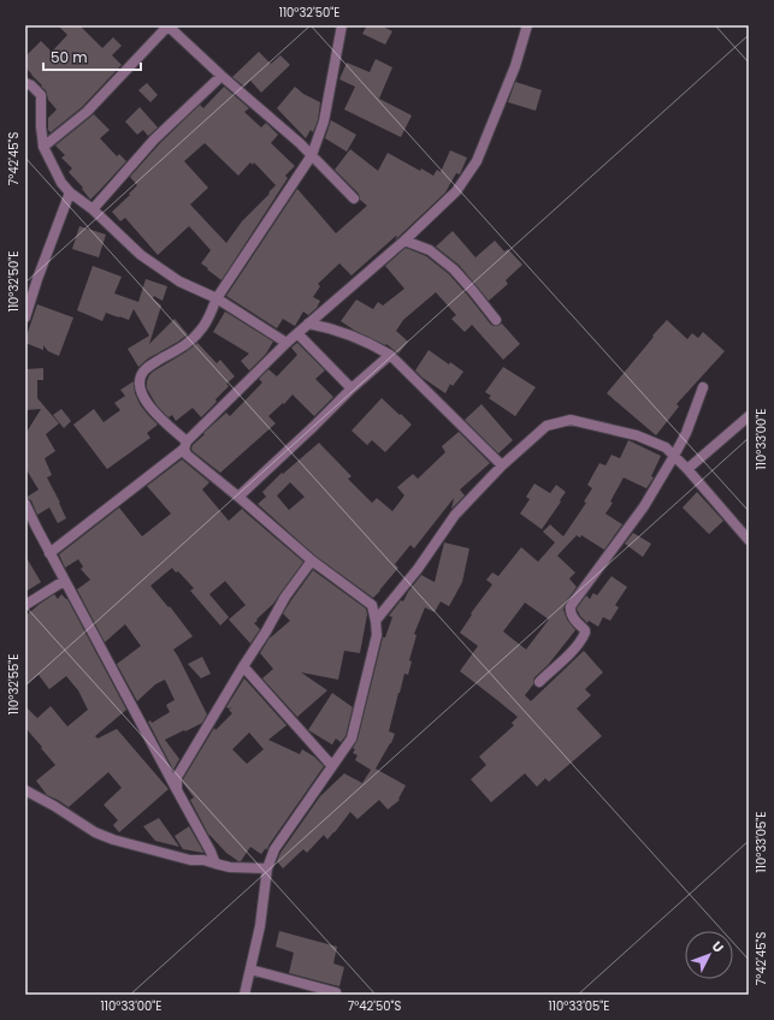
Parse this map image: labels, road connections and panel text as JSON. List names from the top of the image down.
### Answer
{
  "scale_bar": "50 m",
  "north": "top right",
  "coordinates": [
    "110°32'50\"E",
    "7°42'45\"S",
    "110°33'00\"E",
    "110°32'55\"E",
    "110°33'05\"E",
    "7°42'50\"S"
  ]
}
